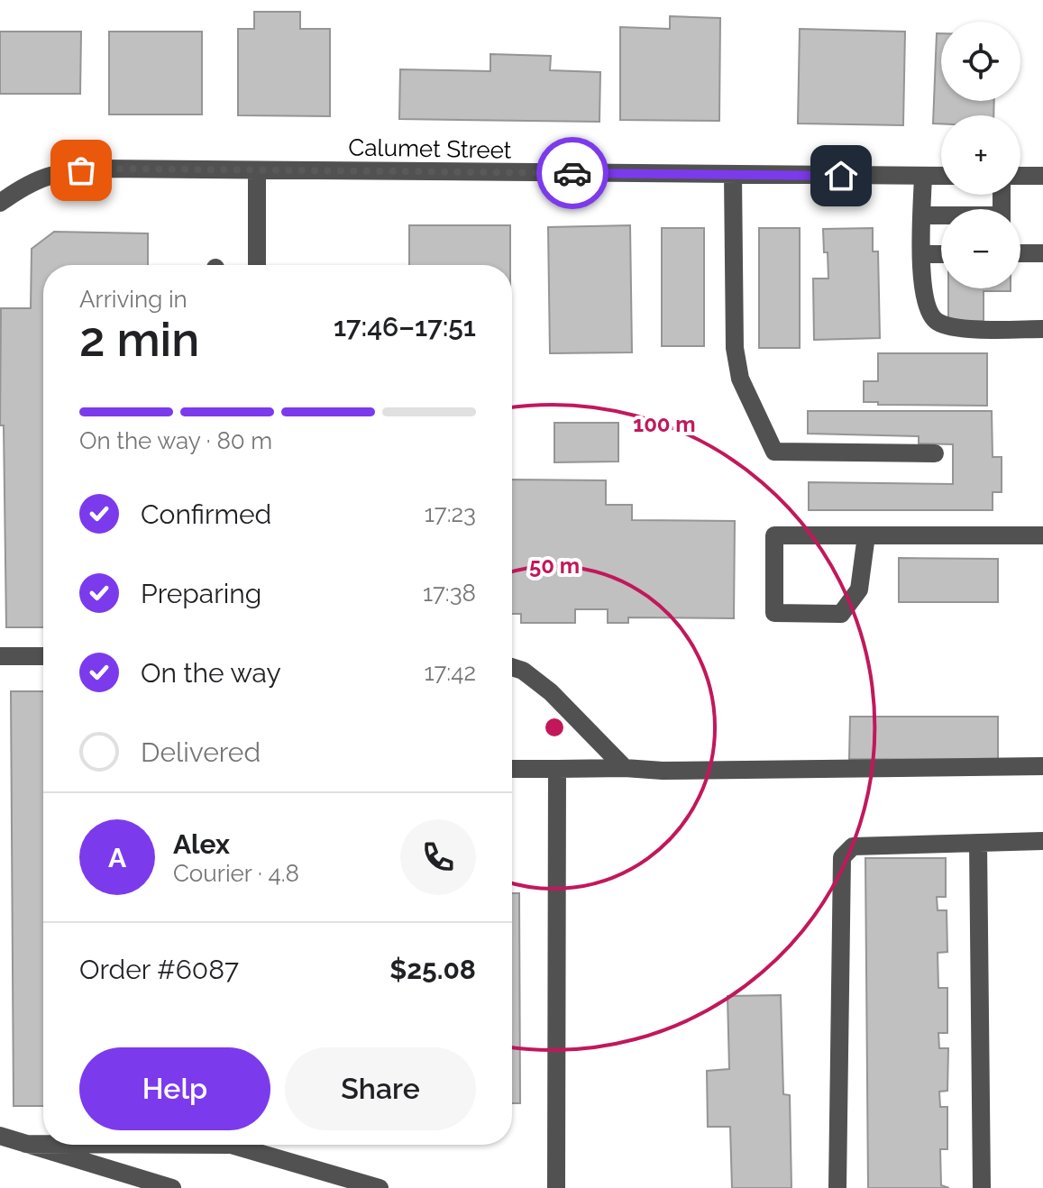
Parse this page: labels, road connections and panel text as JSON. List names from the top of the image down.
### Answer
{
  "streets": {
    "street": ["Calumet Street"]
  },
  "page": {
    "map_buttons": ["+", "−"],
    "heading": ["2 min", "Arriving in", "17:46–17:51"],
    "panel": [
      "Alex",
      "Courier · 4.8",
      "Order #6087",
      "$25.08"
    ],
    "bar": "On the way · 80 m",
    "list": [
      ["Confirmed", "17:23"],
      ["Preparing", "17:38"],
      ["On the way", "17:42"],
      "Delivered"
    ],
    "round": "A",
    "buttons": ["Help", "Share"]
  },
  "rings": ["100 m", "50 m"]
}
